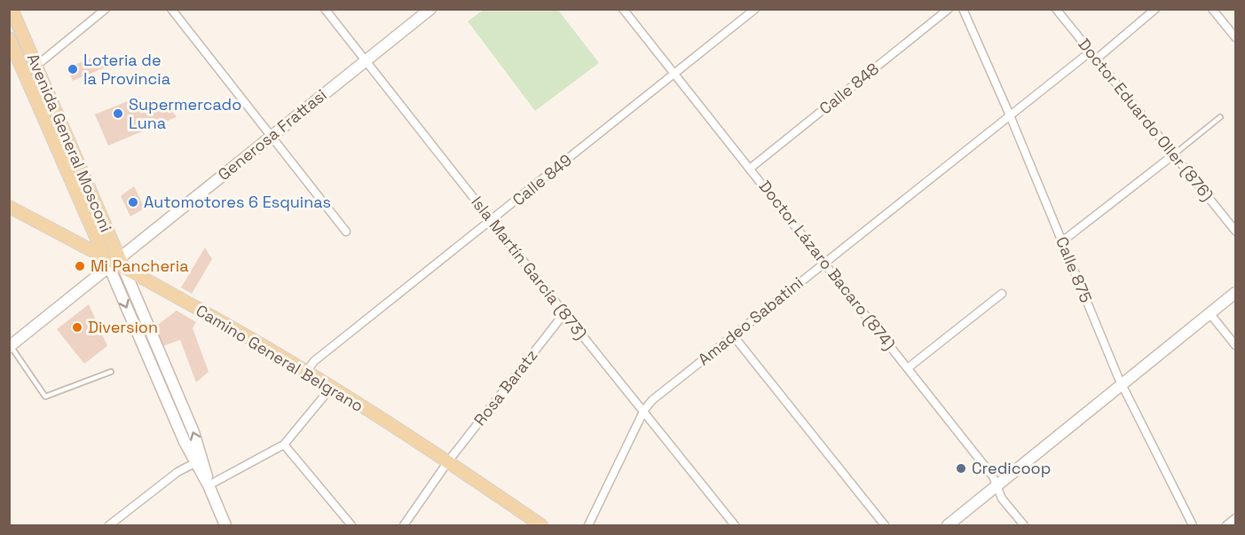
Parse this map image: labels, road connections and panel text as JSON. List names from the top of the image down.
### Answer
{
  "streets": {
    "main road": ["Generosa Frattasi", "Avenida General Mosconi", "Camino General Belgrano"],
    "street": [
      "Calle 848",
      "Doctor Eduardo Oller (876)",
      "Calle 849",
      "Doctor Lázaro Bacaro (874)",
      "Isla Martín García (873)",
      "Calle 875",
      "Amadeo Sabatini",
      "Rosa Baratz"
    ]
  },
  "crossings": [
    ["Calle 848", "Doctor Lázaro Bacaro (874)"],
    ["Doctor Eduardo Oller (876)", "Amadeo Sabatini"],
    ["Generosa Frattasi", "Avenida General Mosconi"],
    ["Generosa Frattasi", "Isla Martín García (873)"],
    ["Generosa Frattasi", "Camino General Belgrano"],
    ["Avenida General Mosconi", "Camino General Belgrano"],
    ["Calle 849", "Doctor Lázaro Bacaro (874)"],
    ["Calle 849", "Isla Martín García (873)"],
    ["Calle 849", "Camino General Belgrano"],
    ["Doctor Lázaro Bacaro (874)", "Amadeo Sabatini"],
    ["Isla Martín García (873)", "Amadeo Sabatini"],
    ["Isla Martín García (873)", "Rosa Baratz"],
    ["Calle 875", "Amadeo Sabatini"],
    ["Camino General Belgrano", "Rosa Baratz"]
  ],
  "places": [
    "Loteria de la Provincia",
    "Supermercado Luna",
    "Automotores 6 Esquinas",
    "Mi Pancheria",
    "Diversion",
    "Credicoop"
  ]
}
